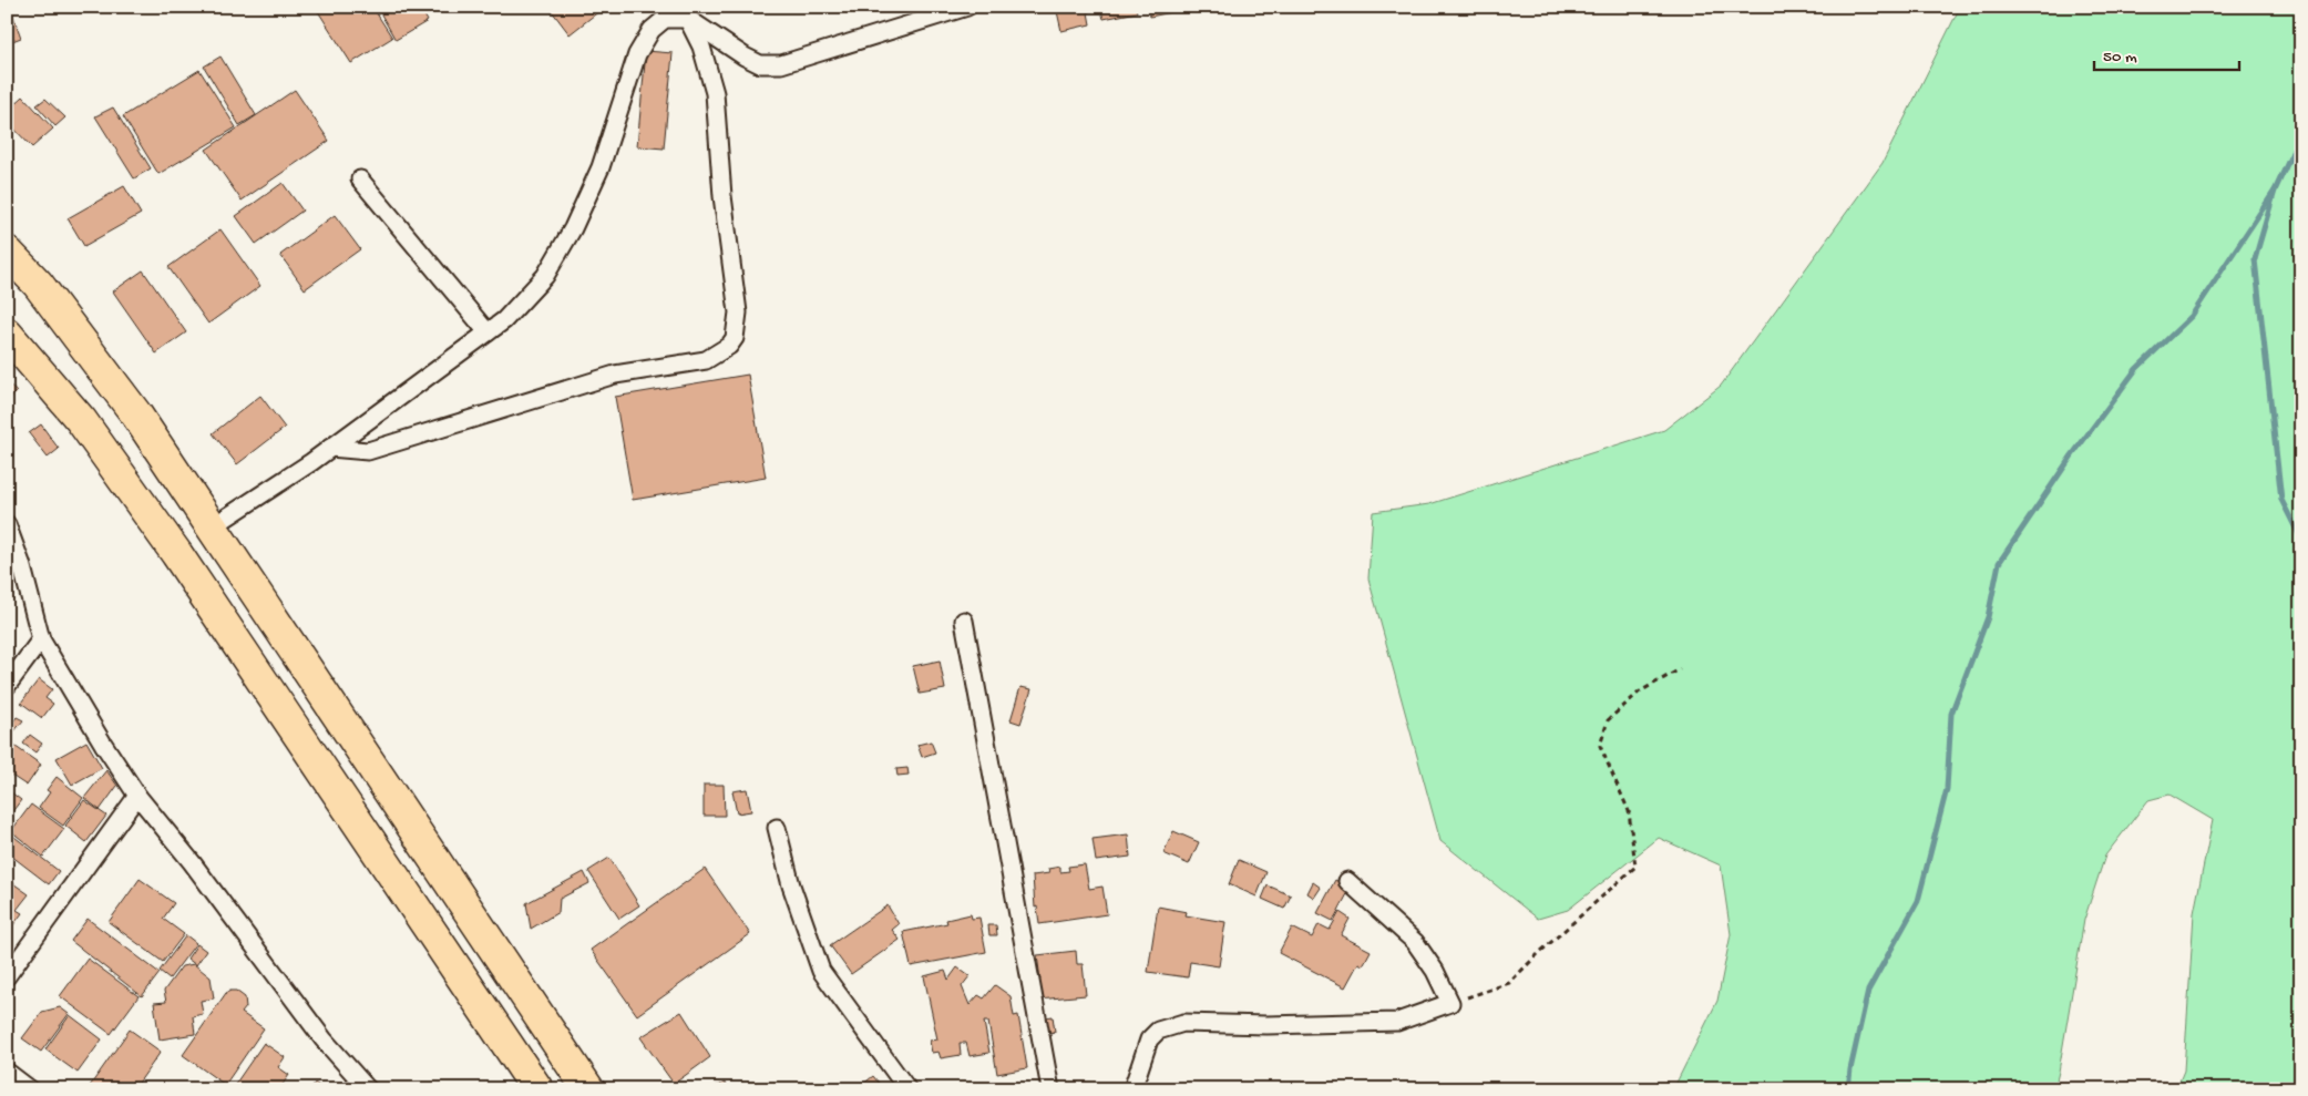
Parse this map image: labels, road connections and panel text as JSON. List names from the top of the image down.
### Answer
{
  "scale_bar": "50 m"
}
